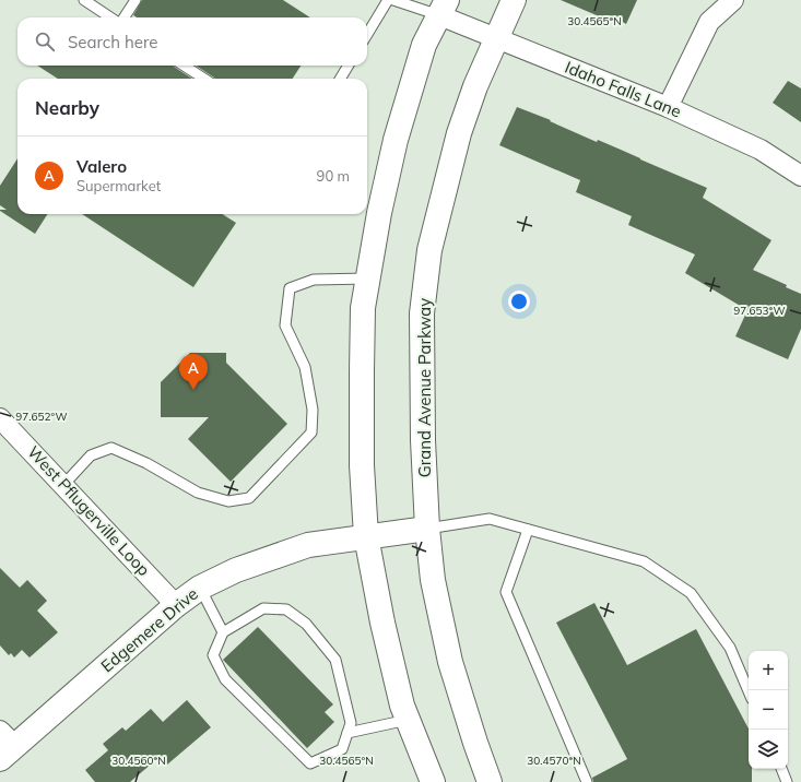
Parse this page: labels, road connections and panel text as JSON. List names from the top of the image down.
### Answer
{
  "streets": {
    "main road": ["Grand Avenue Parkway", "Edgemere Drive"],
    "street": ["Idaho Falls Lane", "West Pflugerville Loop"]
  },
  "crossings": [
    ["Idaho Falls Lane", "Grand Avenue Parkway"],
    ["Grand Avenue Parkway", "Edgemere Drive"],
    ["West Pflugerville Loop", "Edgemere Drive"]
  ],
  "page": {
    "search": "Search here",
    "heading": "Nearby",
    "list": [
      {
        "mark": "A",
        "name": "Valero",
        "note": "Supermarket",
        "value": "90 m"
      }
    ],
    "pins": "A",
    "map_buttons": ["+", "−"]
  },
  "coordinates": [
    "30.4565°N",
    "97.653°W",
    "97.652°W",
    "30.4560°N",
    "30.4570°N"
  ]
}
